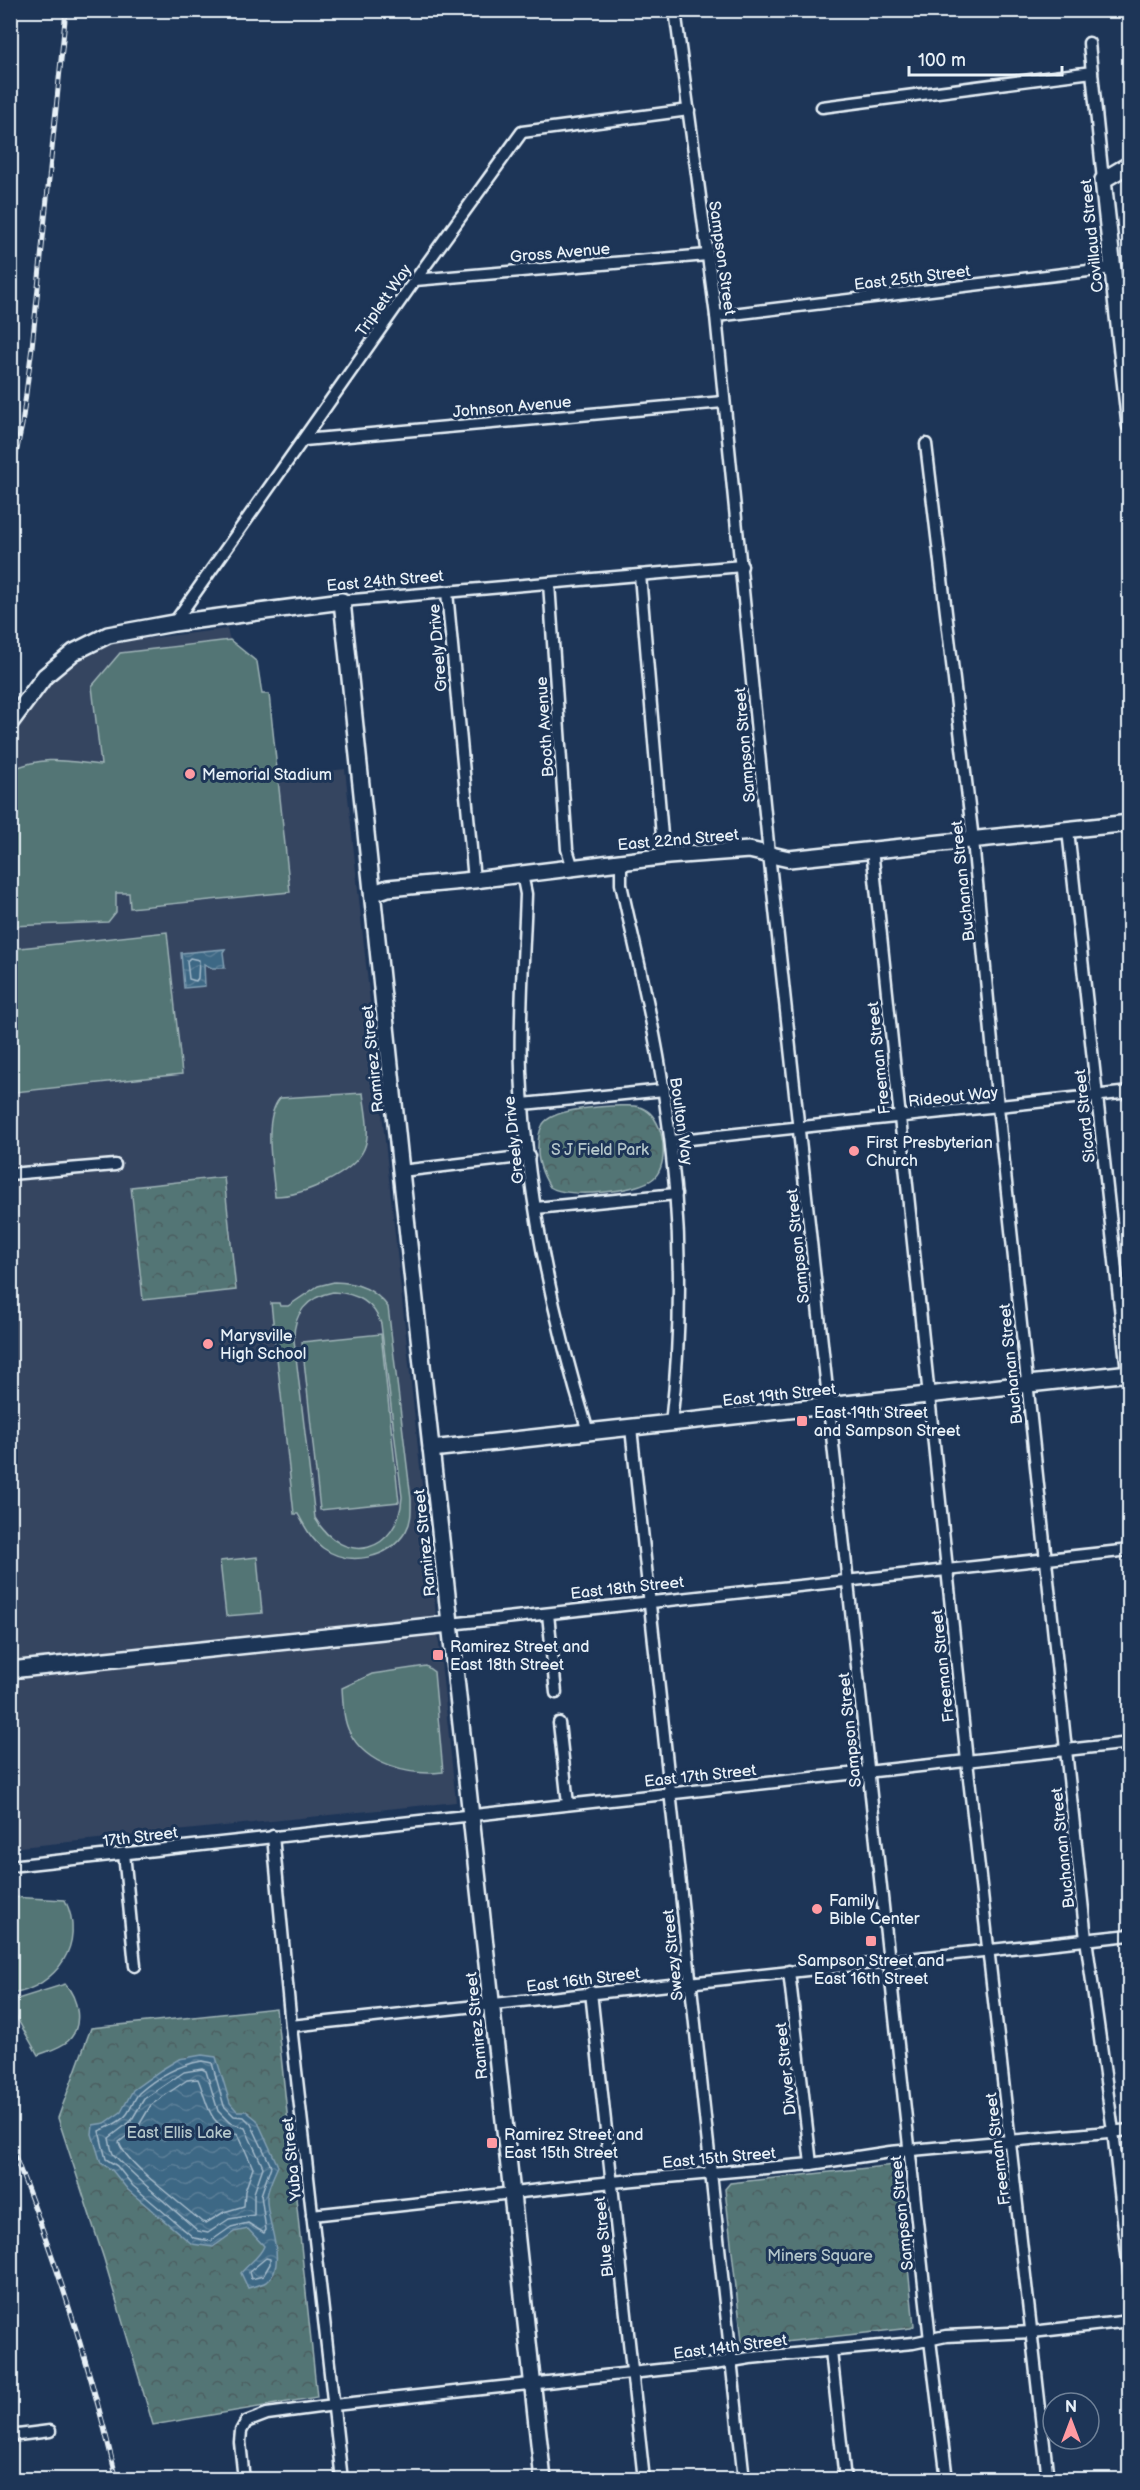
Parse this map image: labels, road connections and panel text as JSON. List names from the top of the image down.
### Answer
{
  "streets": {
    "street": [
      "Covillaud Street",
      "Gross Avenue",
      "Sampson Street",
      "East 25th Street",
      "Triplett Way",
      "Johnson Avenue",
      "East 24th Street",
      "Greely Drive",
      "Booth Avenue",
      "East 22nd Street",
      "Buchanan Street",
      "Freeman Street",
      "Ramirez Street",
      "Rideout Way",
      "Sicard Street",
      "Boulton Way",
      "East 19th Street",
      "East 18th Street",
      "East 17th Street",
      "17th Street",
      "Swezy Street",
      "East 16th Street",
      "Divver Street",
      "East 15th Street",
      "Yuba Street",
      "Blue Street",
      "East 14th Street"
    ]
  },
  "crossings": [
    ["Covillaud Street", "East 25th Street"],
    ["Gross Avenue", "Sampson Street"],
    ["Gross Avenue", "Triplett Way"],
    ["Sampson Street", "East 25th Street"],
    ["Sampson Street", "Triplett Way"],
    ["Sampson Street", "Johnson Avenue"],
    ["Sampson Street", "East 24th Street"],
    ["Sampson Street", "East 22nd Street"],
    ["Sampson Street", "Rideout Way"],
    ["Sampson Street", "East 19th Street"],
    ["Sampson Street", "East 18th Street"],
    ["Sampson Street", "East 17th Street"],
    ["Sampson Street", "East 16th Street"],
    ["Sampson Street", "East 15th Street"],
    ["Sampson Street", "East 14th Street"],
    ["Triplett Way", "Johnson Avenue"],
    ["Triplett Way", "East 24th Street"],
    ["East 24th Street", "Greely Drive"],
    ["East 24th Street", "Booth Avenue"],
    ["East 24th Street", "Ramirez Street"],
    ["Greely Drive", "East 22nd Street"],
    ["Greely Drive", "East 19th Street"],
    ["Booth Avenue", "East 22nd Street"],
    ["East 22nd Street", "Buchanan Street"],
    ["East 22nd Street", "Freeman Street"],
    ["East 22nd Street", "Ramirez Street"],
    ["East 22nd Street", "Sicard Street"],
    ["East 22nd Street", "Boulton Way"],
    ["Buchanan Street", "Rideout Way"],
    ["Buchanan Street", "East 19th Street"],
    ["Buchanan Street", "East 18th Street"],
    ["Buchanan Street", "East 17th Street"],
    ["Buchanan Street", "East 16th Street"],
    ["Buchanan Street", "East 15th Street"],
    ["Freeman Street", "Rideout Way"],
    ["Freeman Street", "East 19th Street"],
    ["Freeman Street", "East 18th Street"],
    ["Freeman Street", "East 17th Street"],
    ["Freeman Street", "East 16th Street"],
    ["Freeman Street", "East 15th Street"],
    ["Freeman Street", "East 14th Street"],
    ["Ramirez Street", "East 19th Street"],
    ["Ramirez Street", "East 18th Street"],
    ["Ramirez Street", "East 17th Street"],
    ["Ramirez Street", "East 16th Street"],
    ["Ramirez Street", "East 15th Street"],
    ["Ramirez Street", "East 14th Street"],
    ["Rideout Way", "Sicard Street"],
    ["Rideout Way", "Boulton Way"],
    ["Sicard Street", "East 19th Street"],
    ["Boulton Way", "East 19th Street"],
    ["East 19th Street", "Swezy Street"],
    ["East 18th Street", "Swezy Street"],
    ["East 17th Street", "17th Street"],
    ["East 17th Street", "Swezy Street"],
    ["East 17th Street", "Yuba Street"],
    ["17th Street", "Yuba Street"],
    ["Swezy Street", "East 16th Street"],
    ["Swezy Street", "East 15th Street"],
    ["Swezy Street", "East 14th Street"],
    ["East 16th Street", "Divver Street"],
    ["East 16th Street", "Yuba Street"],
    ["East 16th Street", "Blue Street"],
    ["Divver Street", "East 15th Street"],
    ["East 15th Street", "Yuba Street"],
    ["East 15th Street", "Blue Street"],
    ["Yuba Street", "East 14th Street"],
    ["Blue Street", "East 14th Street"]
  ],
  "parks": ["S J Field Park", "East Ellis Lake", "Miners Square"],
  "places": {
    "other": [
      "Memorial Stadium",
      "First Presbyterian Church",
      "Marysville High School",
      "Family Bible Center"
    ],
    "transit": [
      "East 19th Street and Sampson Street",
      "Ramirez Street and East 18th Street",
      "Sampson Street and East 16th Street",
      "Ramirez Street and East 15th Street"
    ]
  },
  "scale_bar": "100 m",
  "north": "top"
}
